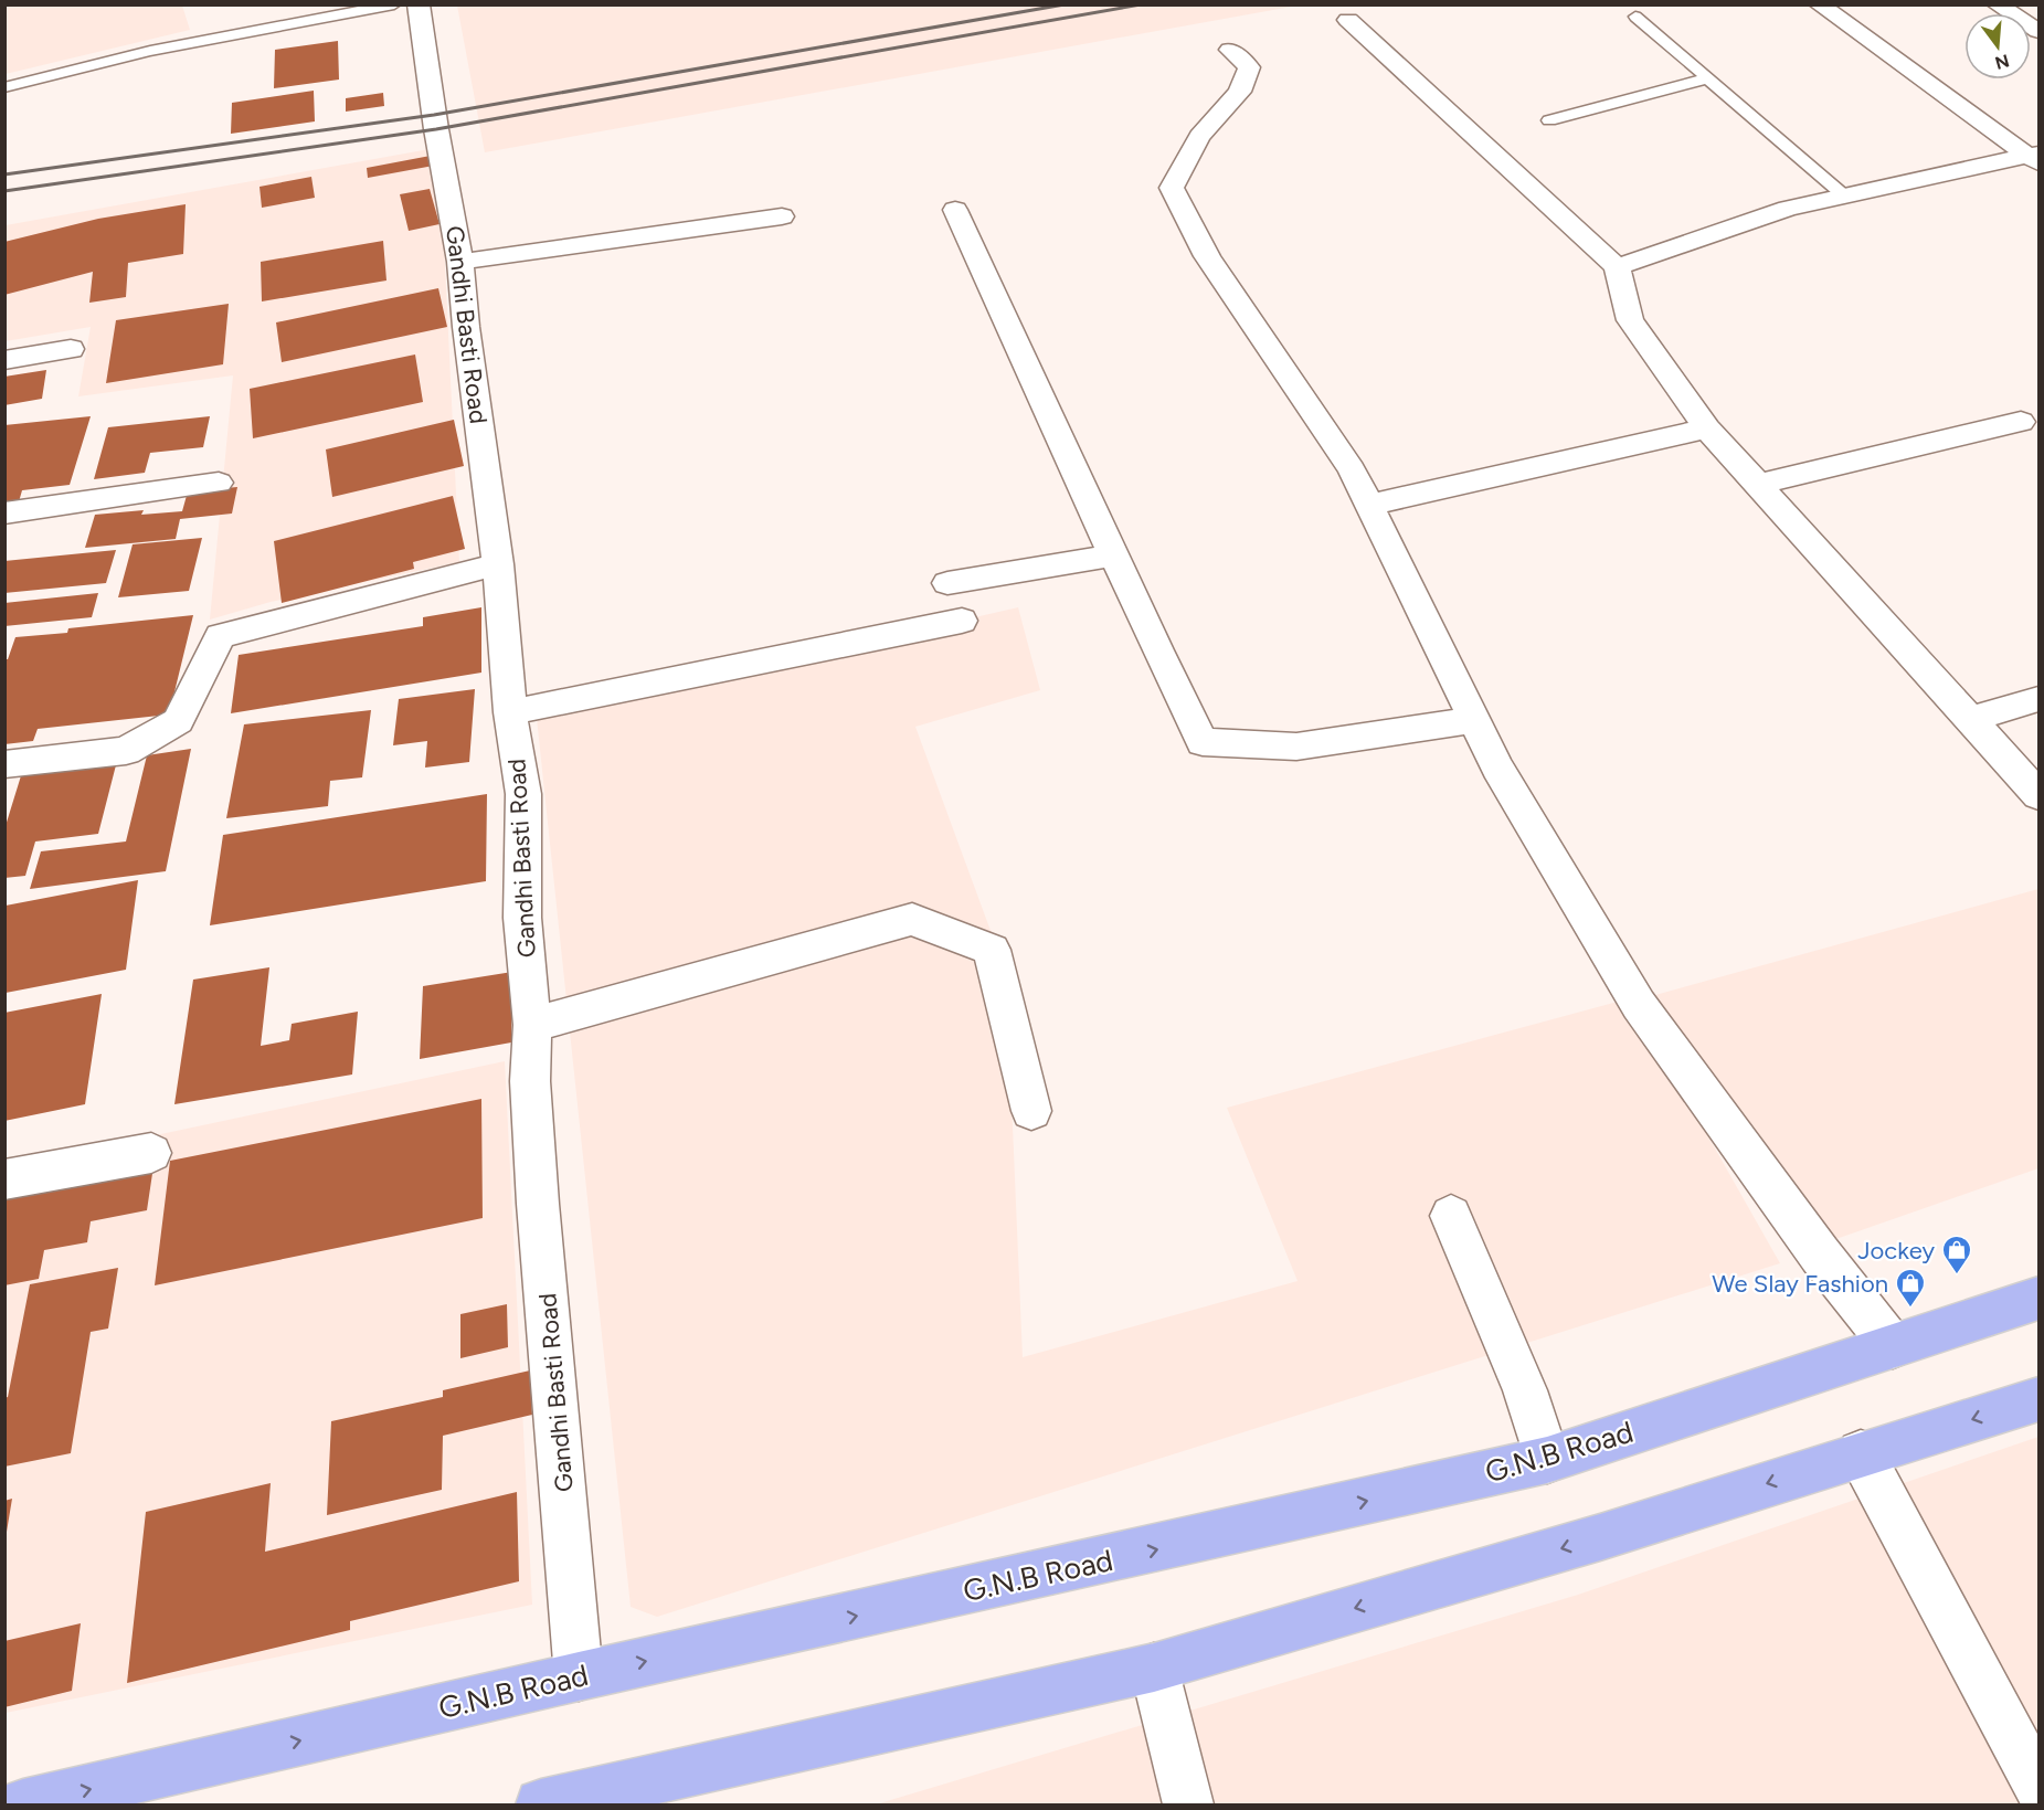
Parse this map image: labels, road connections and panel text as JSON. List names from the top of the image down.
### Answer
{
  "streets": {
    "main road": ["G.N.B Road"],
    "street": ["Gandhi Basti Road"]
  },
  "crossings": [
    ["Gandhi Basti Road", "G.N.B Road"]
  ],
  "places": {
    "shop": ["Jockey", "We Slay Fashion"]
  },
  "north": "bottom"
}
